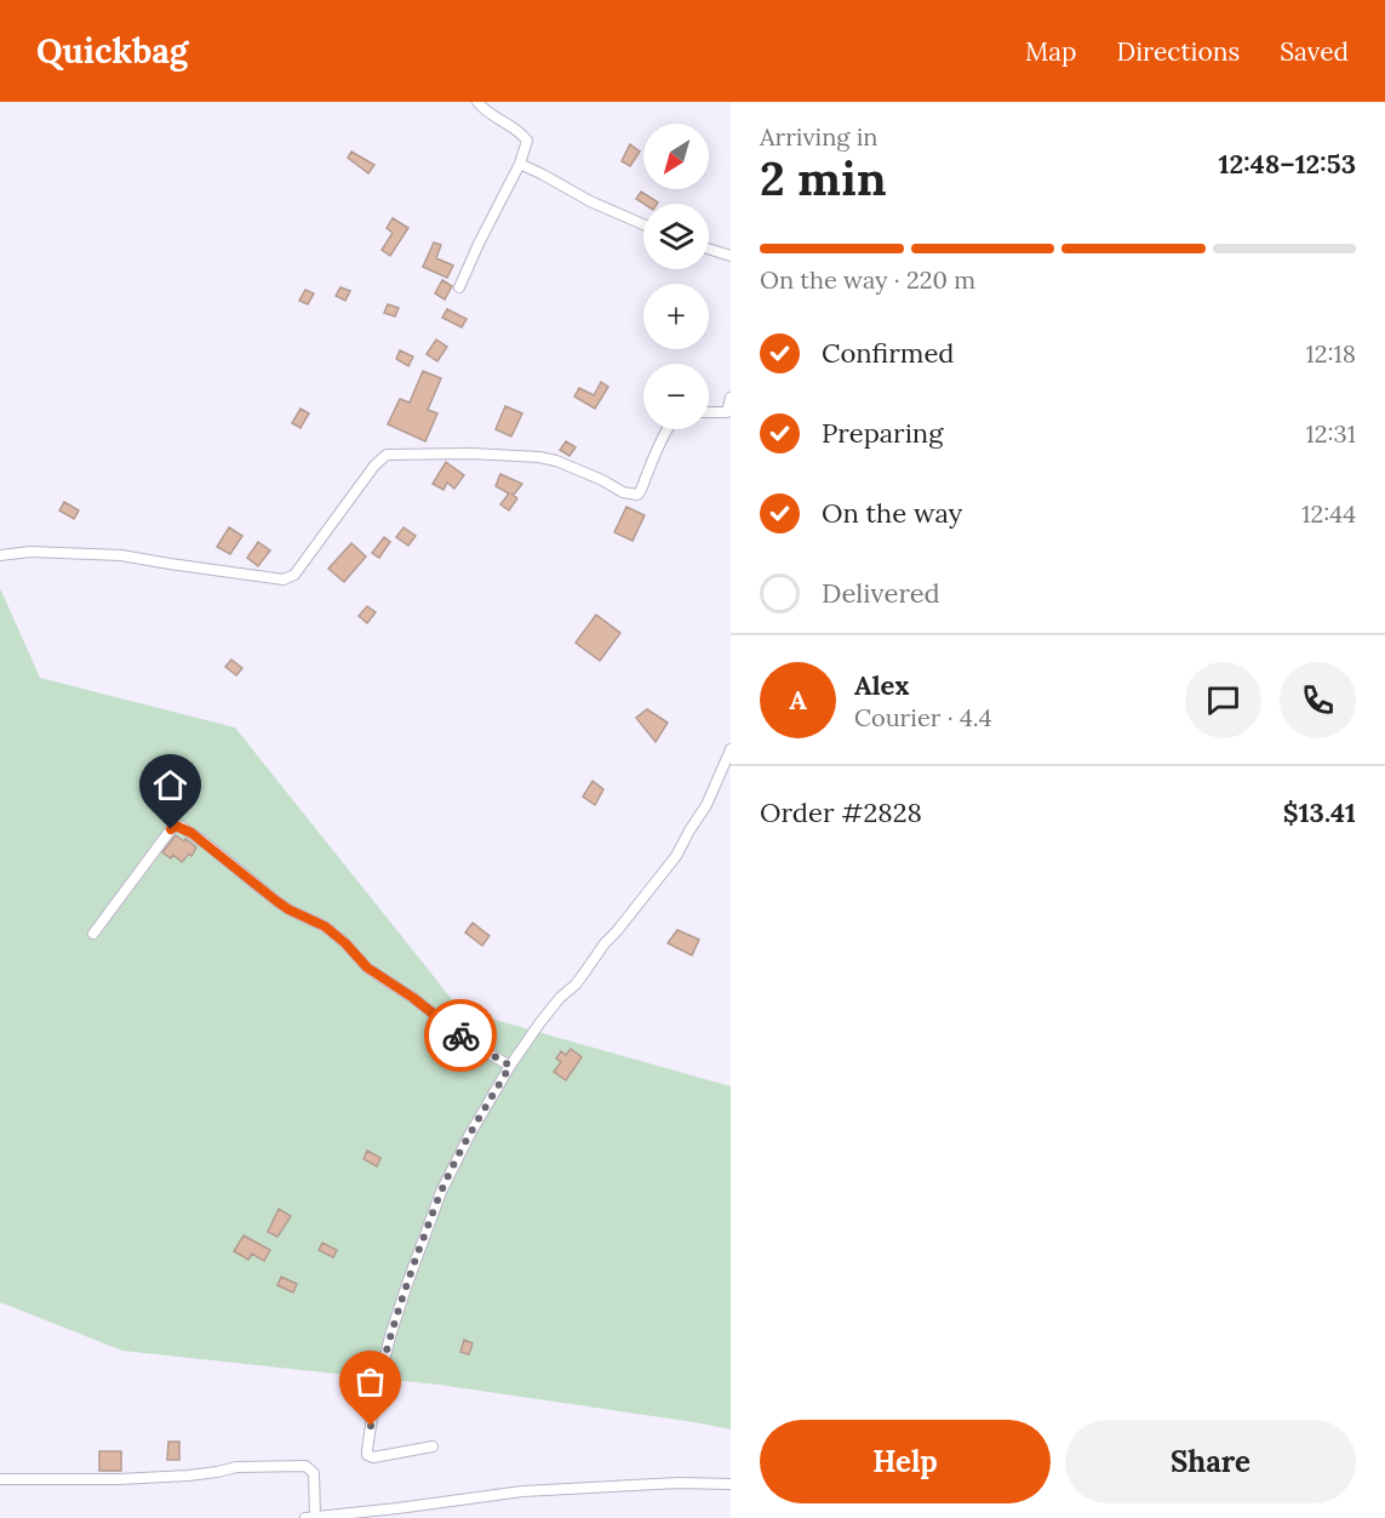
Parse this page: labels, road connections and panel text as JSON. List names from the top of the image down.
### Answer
{
  "north": "bottom left",
  "page": {
    "header": "Quickbag",
    "nav": ["Map", "Directions", "Saved"],
    "heading": ["2 min", "Arriving in", "12:48–12:53"],
    "panel": [
      "Alex",
      "Courier · 4.4",
      "Order #2828",
      "$13.41"
    ],
    "map_buttons": ["+", "−"],
    "bar": "On the way · 220 m",
    "list": [
      ["Confirmed", "12:18"],
      ["Preparing", "12:31"],
      ["On the way", "12:44"],
      "Delivered"
    ],
    "round": "A",
    "buttons": ["Help", "Share"]
  }
}
